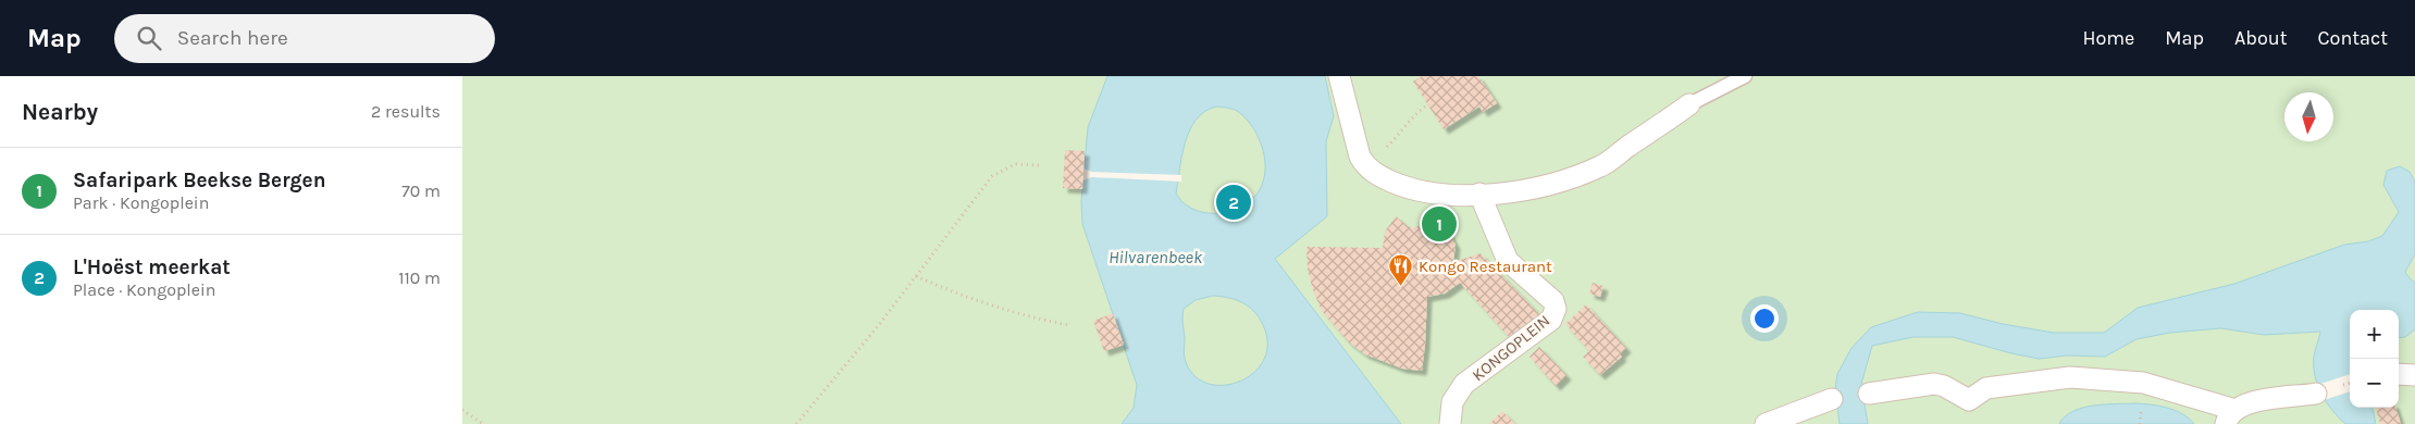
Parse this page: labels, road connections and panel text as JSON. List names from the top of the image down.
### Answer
{
  "streets": {
    "street": ["KONGOPLEIN"]
  },
  "water": ["Hilvarenbeek"],
  "places": {
    "restaurant": ["Kongo Restaurant"]
  },
  "north": "bottom",
  "page": {
    "header": "Map",
    "search": "Search here",
    "nav": [
      "Home",
      "Map",
      "About",
      "Contact"
    ],
    "heading": ["Nearby", "2 results"],
    "list": [
      {
        "mark": "1",
        "name": "Safaripark Beekse Bergen",
        "note": "Park · Kongoplein",
        "value": "70 m"
      },
      {
        "mark": "2",
        "name": "L'Hoëst meerkat",
        "note": "Place · Kongoplein",
        "value": "110 m"
      }
    ],
    "pins": ["2", "1"],
    "map_buttons": ["+", "−"]
  }
}
